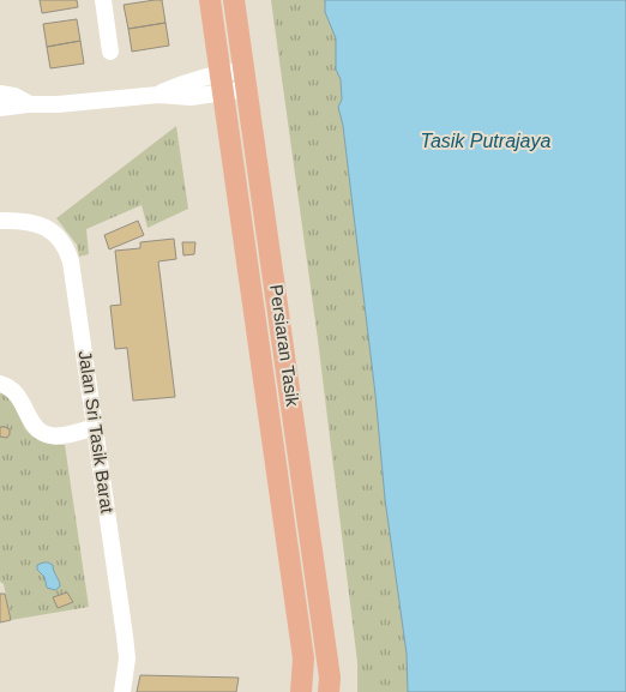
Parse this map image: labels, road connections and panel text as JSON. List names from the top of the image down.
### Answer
{
  "streets": {
    "main road": ["Persiaran Tasik"],
    "street": ["Jalan Sri Tasik Barat"]
  },
  "water": ["Tasik Putrajaya"]
}
